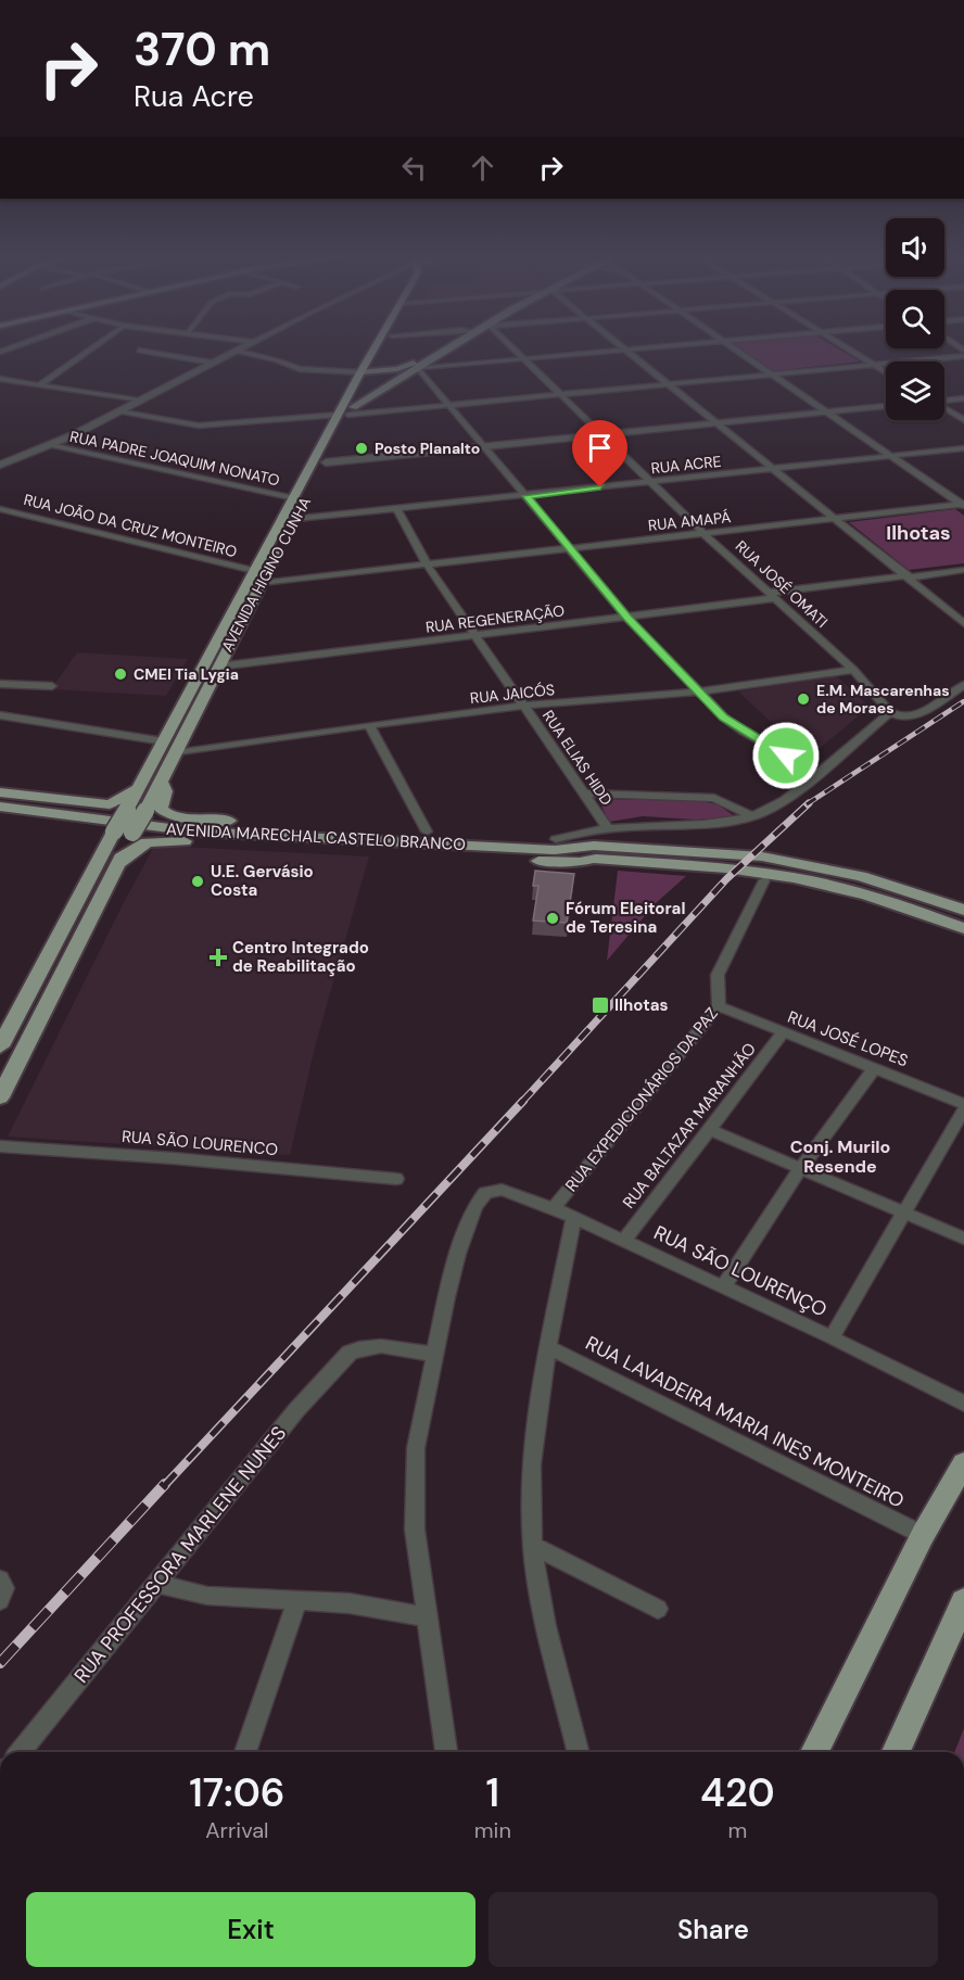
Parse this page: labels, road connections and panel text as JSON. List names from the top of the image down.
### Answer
{
  "streets": {
    "main road": ["AVENIDA HIGINO CUNHA", "AVENIDA MARECHAL CASTELO BRANCO"],
    "street": [
      "RUA PADRE JOAQUIM NONATO",
      "RUA ACRE",
      "RUA AMAPÁ",
      "RUA JOÃO DA CRUZ MONTEIRO",
      "RUA JOSÉ OMATI",
      "RUA REGENERAÇÃO",
      "RUA JAICÓS",
      "RUA ELIAS HIDD",
      "RUA JOSÉ LOPES",
      "RUA EXPEDICIONÁRIOS DA PAZ",
      "RUA BALTAZAR MARANHÃO",
      "RUA SÃO LOURENCO",
      "RUA SÃO LOURENÇO",
      "RUA LAVADEIRA MARIA INES MONTEIRO",
      "RUA PROFESSORA MARLENE NUNES"
    ]
  },
  "crossings": [
    ["RUA PADRE JOAQUIM NONATO", "AVENIDA HIGINO CUNHA"],
    ["RUA ACRE", "AVENIDA HIGINO CUNHA"],
    ["RUA ACRE", "RUA JOSÉ OMATI"],
    ["RUA ACRE", "RUA ELIAS HIDD"],
    ["RUA AMAPÁ", "AVENIDA HIGINO CUNHA"],
    ["RUA AMAPÁ", "RUA JOSÉ OMATI"],
    ["RUA AMAPÁ", "RUA ELIAS HIDD"],
    ["RUA JOÃO DA CRUZ MONTEIRO", "AVENIDA HIGINO CUNHA"],
    ["AVENIDA HIGINO CUNHA", "RUA REGENERAÇÃO"],
    ["AVENIDA HIGINO CUNHA", "RUA JAICÓS"],
    ["RUA JOSÉ OMATI", "RUA REGENERAÇÃO"],
    ["RUA JOSÉ OMATI", "RUA JAICÓS"],
    ["RUA REGENERAÇÃO", "RUA ELIAS HIDD"],
    ["RUA JAICÓS", "RUA ELIAS HIDD"],
    ["RUA ELIAS HIDD", "AVENIDA MARECHAL CASTELO BRANCO"],
    ["RUA JOSÉ LOPES", "RUA EXPEDICIONÁRIOS DA PAZ"],
    ["RUA JOSÉ LOPES", "RUA BALTAZAR MARANHÃO"],
    ["RUA EXPEDICIONÁRIOS DA PAZ", "RUA SÃO LOURENÇO"],
    ["RUA EXPEDICIONÁRIOS DA PAZ", "RUA LAVADEIRA MARIA INES MONTEIRO"],
    ["RUA BALTAZAR MARANHÃO", "RUA SÃO LOURENÇO"],
    ["RUA SÃO LOURENÇO", "RUA PROFESSORA MARLENE NUNES"]
  ],
  "districts": ["Ilhotas", "Conj. Murilo Resende"],
  "places": {
    "other": [
      "Posto Planalto",
      "CMEI Tia Lygia",
      "E.M. Mascarenhas de Moraes",
      "U.E. Gervásio Costa",
      "Fórum Eleitoral de Teresina"
    ],
    "health": ["Centro Integrado de Reabilitação"],
    "transit": ["Ilhotas"]
  },
  "page": {
    "turn": ["370 m", "Rua Acre"],
    "eta": [
      "17:06",
      "Arrival",
      "1",
      "min",
      "420",
      "m"
    ],
    "buttons": ["Exit", "Share"]
  }
}
